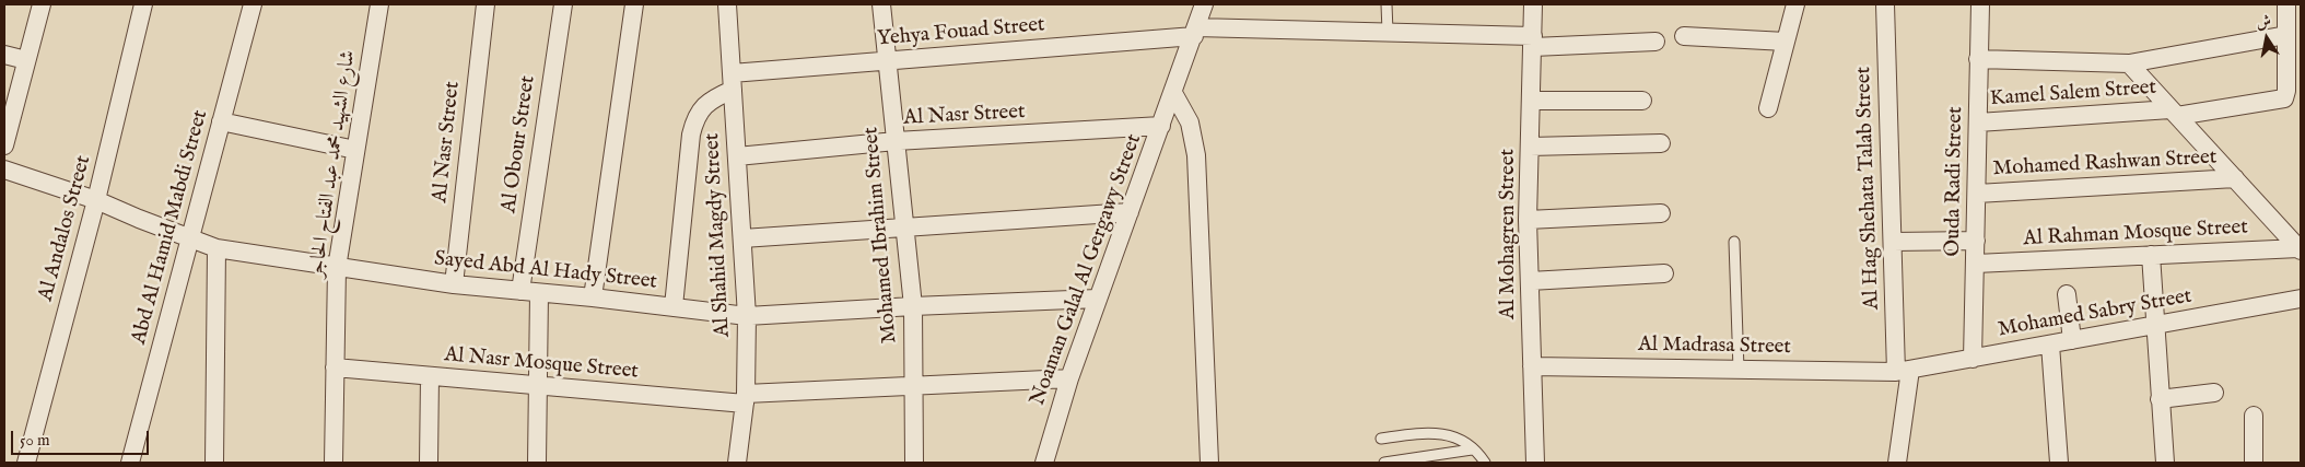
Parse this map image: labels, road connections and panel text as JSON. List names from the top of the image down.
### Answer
{
  "streets": {
    "street": [
      "Yehya Fouad Street",
      "Kamel Salem Street",
      "Al Nasr Street",
      "Al Obour Street",
      "شارع الشهيد محمد عبد الفتاح الحاجر",
      "Mohamed Rashwan Street",
      "Ouda Radi Street",
      "Al Hag Shehata Talab Street",
      "Abd Al Hamid Mabdi Street",
      "Al Andalos Street",
      "Al Mohagren Street",
      "Al Rahman Mosque Street",
      "Al Shahid Magdy Street",
      "Mohamed Ibrahim Street",
      "Noaman Galal Al Gergawy Street",
      "Sayed Abd Al Hady Street",
      "Mohamed Sabry Street",
      "Al Madrasa Street",
      "Al Nasr Mosque Street"
    ]
  },
  "crossings": [
    ["Yehya Fouad Street", "Al Mohagren Street"],
    ["Yehya Fouad Street", "Al Shahid Magdy Street"],
    ["Yehya Fouad Street", "Mohamed Ibrahim Street"],
    ["Yehya Fouad Street", "Noaman Galal Al Gergawy Street"],
    ["Kamel Salem Street", "Ouda Radi Street"],
    ["Al Nasr Street", "Al Shahid Magdy Street"],
    ["Al Nasr Street", "Mohamed Ibrahim Street"],
    ["Al Nasr Street", "Noaman Galal Al Gergawy Street"],
    ["Al Nasr Street", "Sayed Abd Al Hady Street"],
    ["Al Obour Street", "Sayed Abd Al Hady Street"],
    ["شارع الشهيد محمد عبد الفتاح الحاجر", "Sayed Abd Al Hady Street"],
    ["شارع الشهيد محمد عبد الفتاح الحاجر", "Al Nasr Mosque Street"],
    ["Mohamed Rashwan Street", "Ouda Radi Street"],
    ["Ouda Radi Street", "Al Rahman Mosque Street"],
    ["Ouda Radi Street", "Mohamed Sabry Street"],
    ["Al Hag Shehata Talab Street", "Mohamed Sabry Street"],
    ["Al Hag Shehata Talab Street", "Al Madrasa Street"],
    ["Abd Al Hamid Mabdi Street", "Sayed Abd Al Hady Street"],
    ["Al Andalos Street", "Sayed Abd Al Hady Street"],
    ["Al Mohagren Street", "Al Madrasa Street"],
    ["Al Shahid Magdy Street", "Sayed Abd Al Hady Street"],
    ["Al Shahid Magdy Street", "Al Nasr Mosque Street"],
    ["Mohamed Ibrahim Street", "Sayed Abd Al Hady Street"],
    ["Mohamed Ibrahim Street", "Al Nasr Mosque Street"],
    ["Noaman Galal Al Gergawy Street", "Sayed Abd Al Hady Street"],
    ["Noaman Galal Al Gergawy Street", "Al Nasr Mosque Street"],
    ["Mohamed Sabry Street", "Al Madrasa Street"]
  ],
  "scale_bar": "50 m",
  "north": "top"
}
